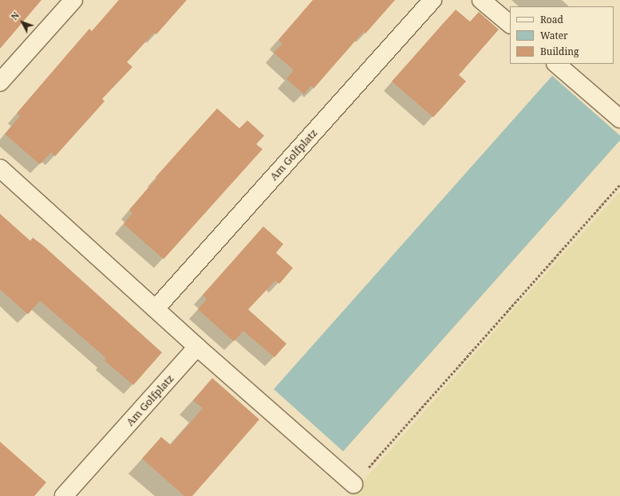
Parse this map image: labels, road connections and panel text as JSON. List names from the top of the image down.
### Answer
{
  "streets": {
    "street": ["Am Golfplatz"]
  },
  "legend": ["Road", "Water", "Building"],
  "north": "top left"
}
